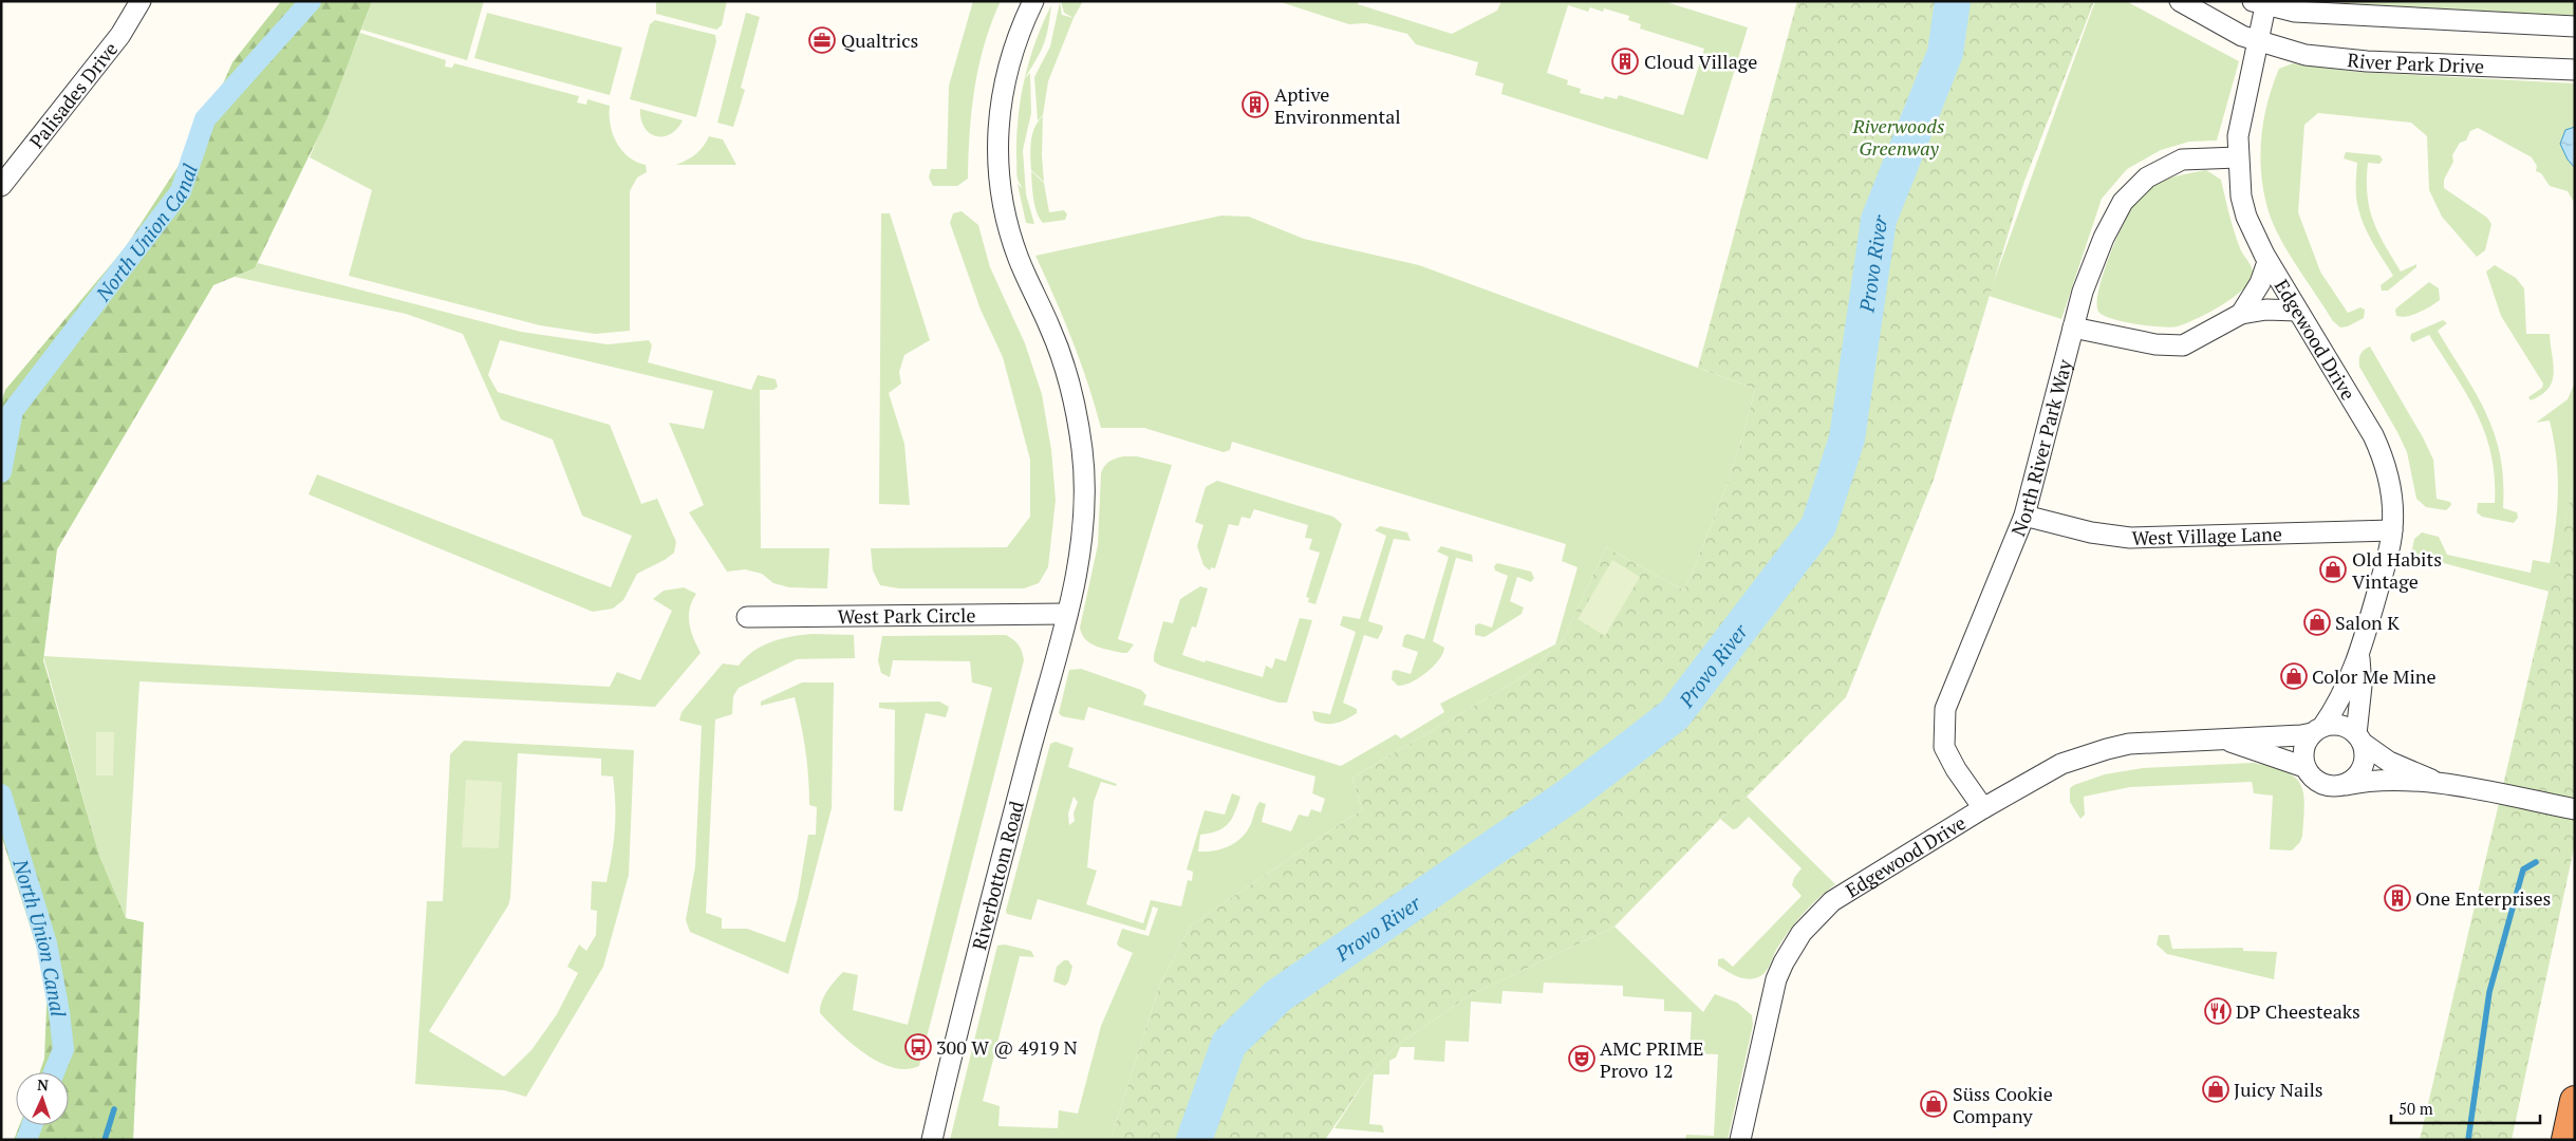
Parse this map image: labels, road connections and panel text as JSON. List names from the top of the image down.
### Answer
{
  "streets": {
    "street": [
      "River Park Drive",
      "Palisades Drive",
      "Edgewood Drive",
      "North River Park Way",
      "West Village Lane",
      "West Park Circle",
      "Riverbottom Road"
    ]
  },
  "crossings": [
    ["River Park Drive", "Edgewood Drive"],
    ["Edgewood Drive", "North River Park Way"],
    ["Edgewood Drive", "West Village Lane"],
    ["North River Park Way", "West Village Lane"],
    ["West Park Circle", "Riverbottom Road"]
  ],
  "water": ["North Union Canal", "Provo River"],
  "parks": ["Riverwoods Greenway"],
  "places": {
    "office": ["Qualtrics"],
    "building": ["Cloud Village", "Aptive Environmental", "One Enterprises"],
    "shop": [
      "Old Habits Vintage",
      "Salon K",
      "Color Me Mine",
      "Juicy Nails",
      "Süss Cookie Company"
    ],
    "restaurant": ["DP Cheesteaks"],
    "bus stop": ["300 W @ 4919 N"],
    "theatre": ["AMC PRIME Provo 12"]
  },
  "scale_bar": "50 m",
  "north": "top"
}
